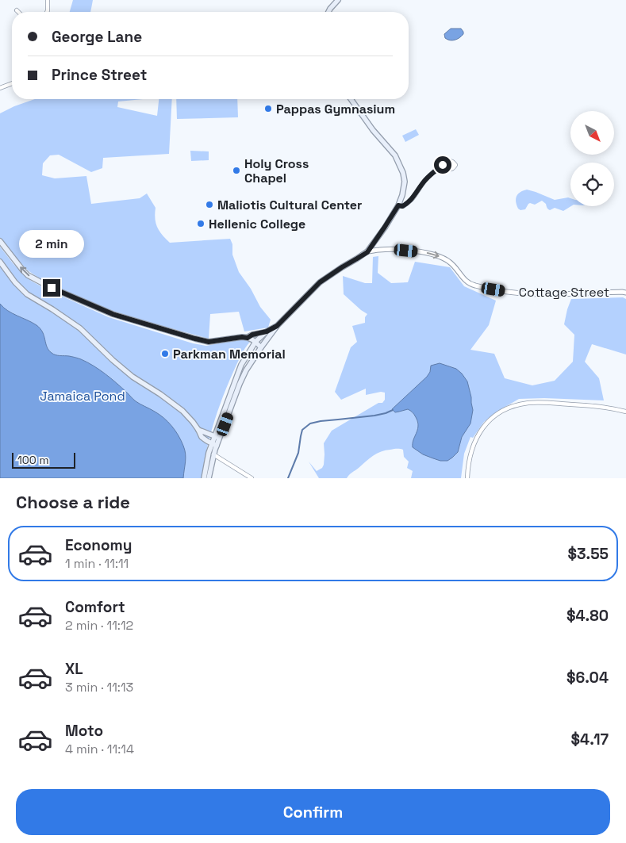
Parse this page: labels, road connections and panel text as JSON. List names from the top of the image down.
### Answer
{
  "streets": {
    "main road": ["Cottage Street"]
  },
  "one_way": ["Cottage Street"],
  "parks": ["Jamaica Pond"],
  "places": [
    "Pappas Gymnasium",
    "Holy Cross Chapel",
    "Maliotis Cultural Center",
    "Hellenic College",
    "Parkman Memorial"
  ],
  "scale_bar": "100 m",
  "north": "bottom right",
  "page": {
    "banner": ["George Lane", "Prince Street"],
    "bubble": "2 min",
    "scale": "100 m",
    "heading": "Choose a ride",
    "list": [
      {
        "name": "Economy",
        "note": "1 min · 11:11",
        "value": "$3.55"
      },
      {
        "name": "Comfort",
        "note": "2 min · 11:12",
        "value": "$4.80"
      },
      {
        "name": "XL",
        "note": "3 min · 11:13",
        "value": "$6.04"
      },
      {
        "name": "Moto",
        "note": "4 min · 11:14",
        "value": "$4.17"
      }
    ],
    "buttons": "Confirm"
  }
}
